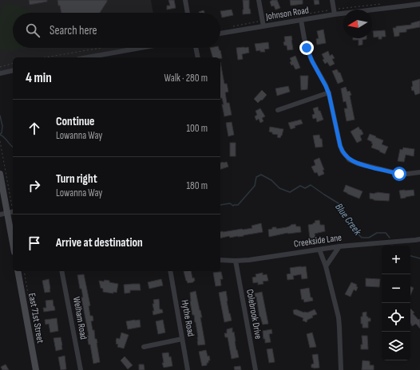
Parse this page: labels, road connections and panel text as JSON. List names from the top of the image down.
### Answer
{
  "streets": {
    "main road": ["East 71st Street"],
    "street": [
      "Johnson Road",
      "Creekside Lane",
      "Colebrook Drive",
      "Welham Road",
      "Hythe Road"
    ]
  },
  "crossings": [
    ["Creekside Lane", "Colebrook Drive"]
  ],
  "water": ["Blue Creek"],
  "north": "left",
  "page": {
    "search": "Search here",
    "heading": ["4 min", "Walk · 280 m"],
    "list": [
      ["Continue", "Lowanna Way", "100 m"],
      ["Turn right", "Lowanna Way", "180 m"],
      "Arrive at destination"
    ],
    "map_buttons": ["+", "−"]
  }
}
